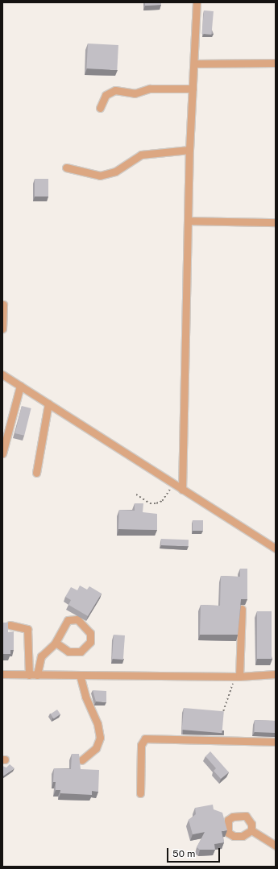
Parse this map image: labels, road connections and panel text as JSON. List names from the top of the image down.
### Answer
{
  "scale_bar": "50 m"
}
